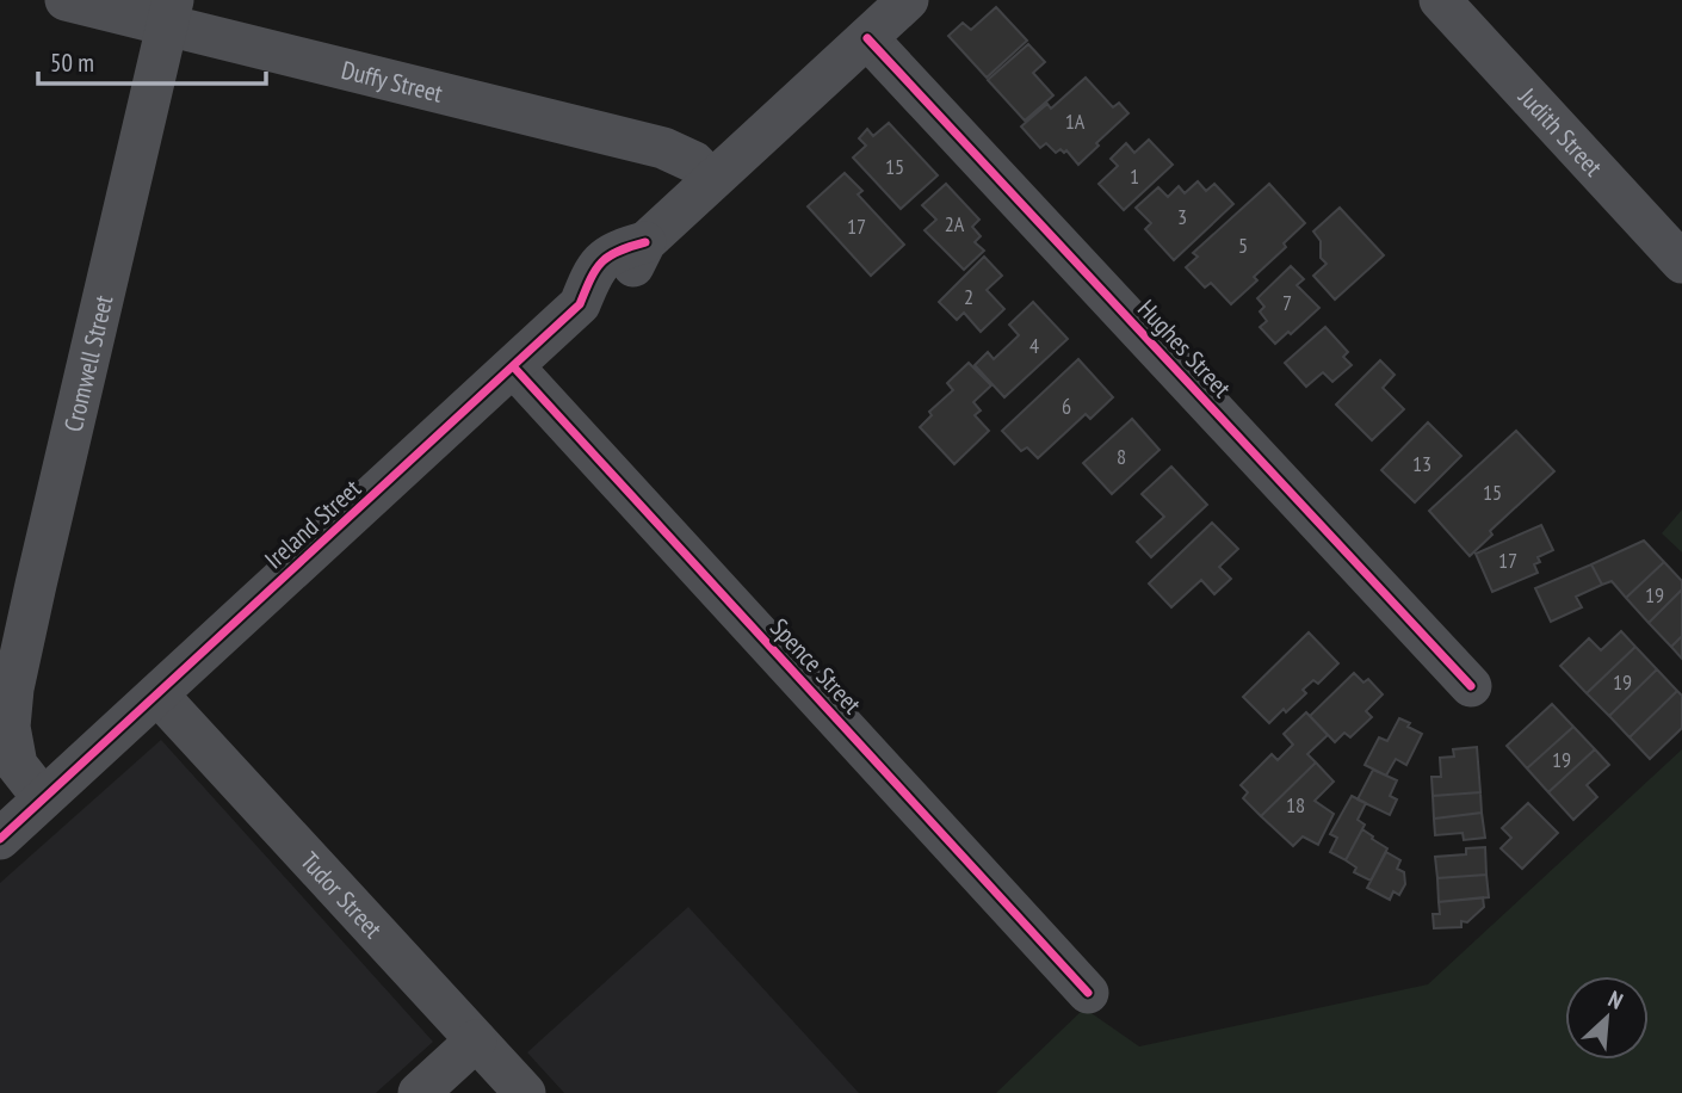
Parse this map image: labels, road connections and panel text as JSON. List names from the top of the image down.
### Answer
{
  "streets": {
    "street": [
      "Duffy Street",
      "Judith Street",
      "Hughes Street",
      "Cromwell Street",
      "Ireland Street",
      "Spence Street",
      "Tudor Street"
    ]
  },
  "crossings": [
    ["Duffy Street", "Cromwell Street"],
    ["Duffy Street", "Ireland Street"],
    ["Hughes Street", "Ireland Street"],
    ["Cromwell Street", "Ireland Street"],
    ["Ireland Street", "Spence Street"],
    ["Ireland Street", "Tudor Street"]
  ],
  "house_numbers": [
    "1A",
    "15",
    "1",
    "3",
    "2A",
    "17",
    "5",
    "2",
    "7",
    "4",
    "6",
    "8",
    "13",
    "15",
    "17",
    "19",
    "19",
    "19",
    "18"
  ],
  "scale_bar": "50 m",
  "north": "top right"
}
